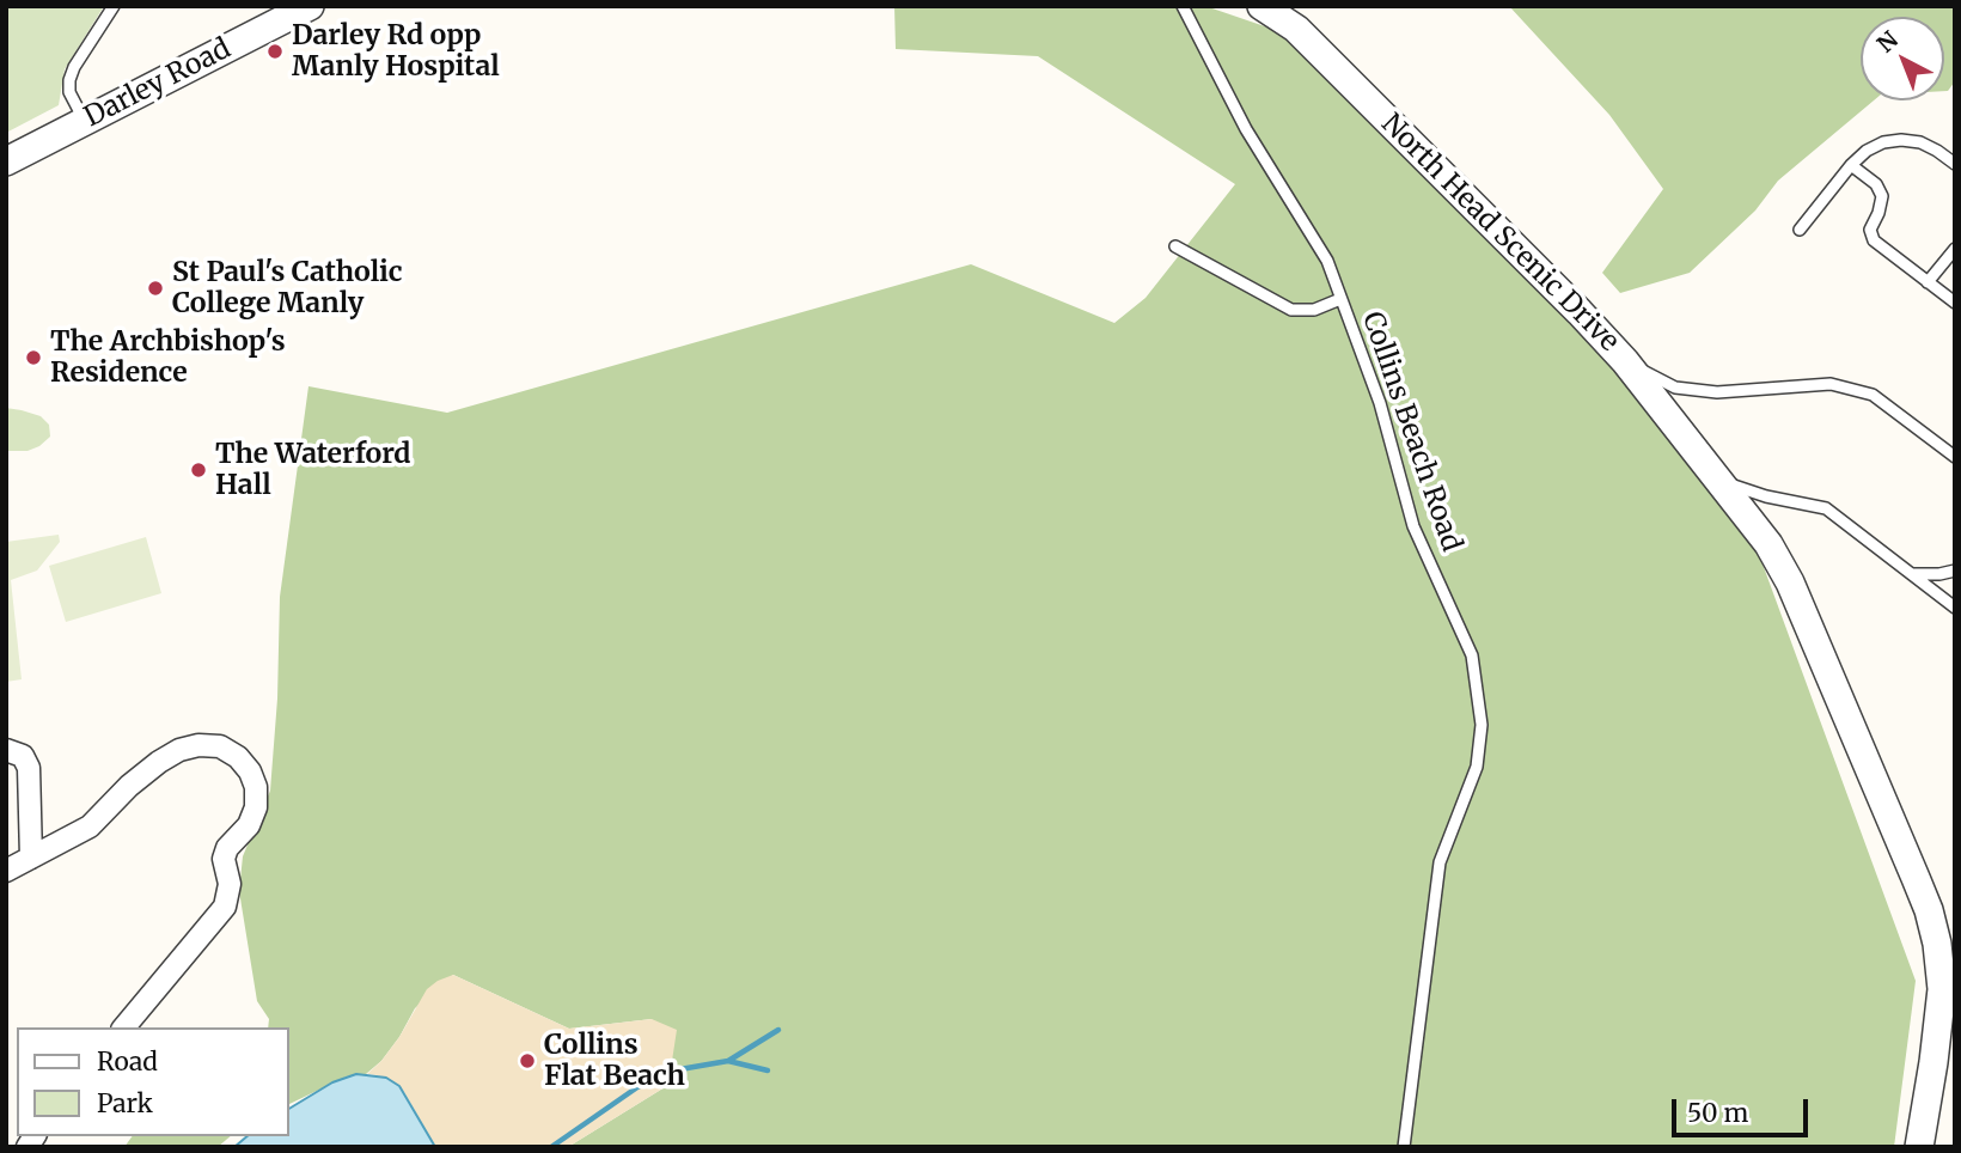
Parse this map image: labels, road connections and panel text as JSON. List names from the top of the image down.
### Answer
{
  "streets": {
    "street": ["Darley Road", "North Head Scenic Drive"],
    "lane": ["Collins Beach Road"]
  },
  "places": [
    "Darley Rd opp Manly Hospital",
    "St Paul's Catholic College Manly",
    "The Archbishop's Residence",
    "The Waterford Hall",
    "Collins Flat Beach"
  ],
  "legend": ["Road", "Park"],
  "scale_bar": "50 m",
  "north": "top left"
}
